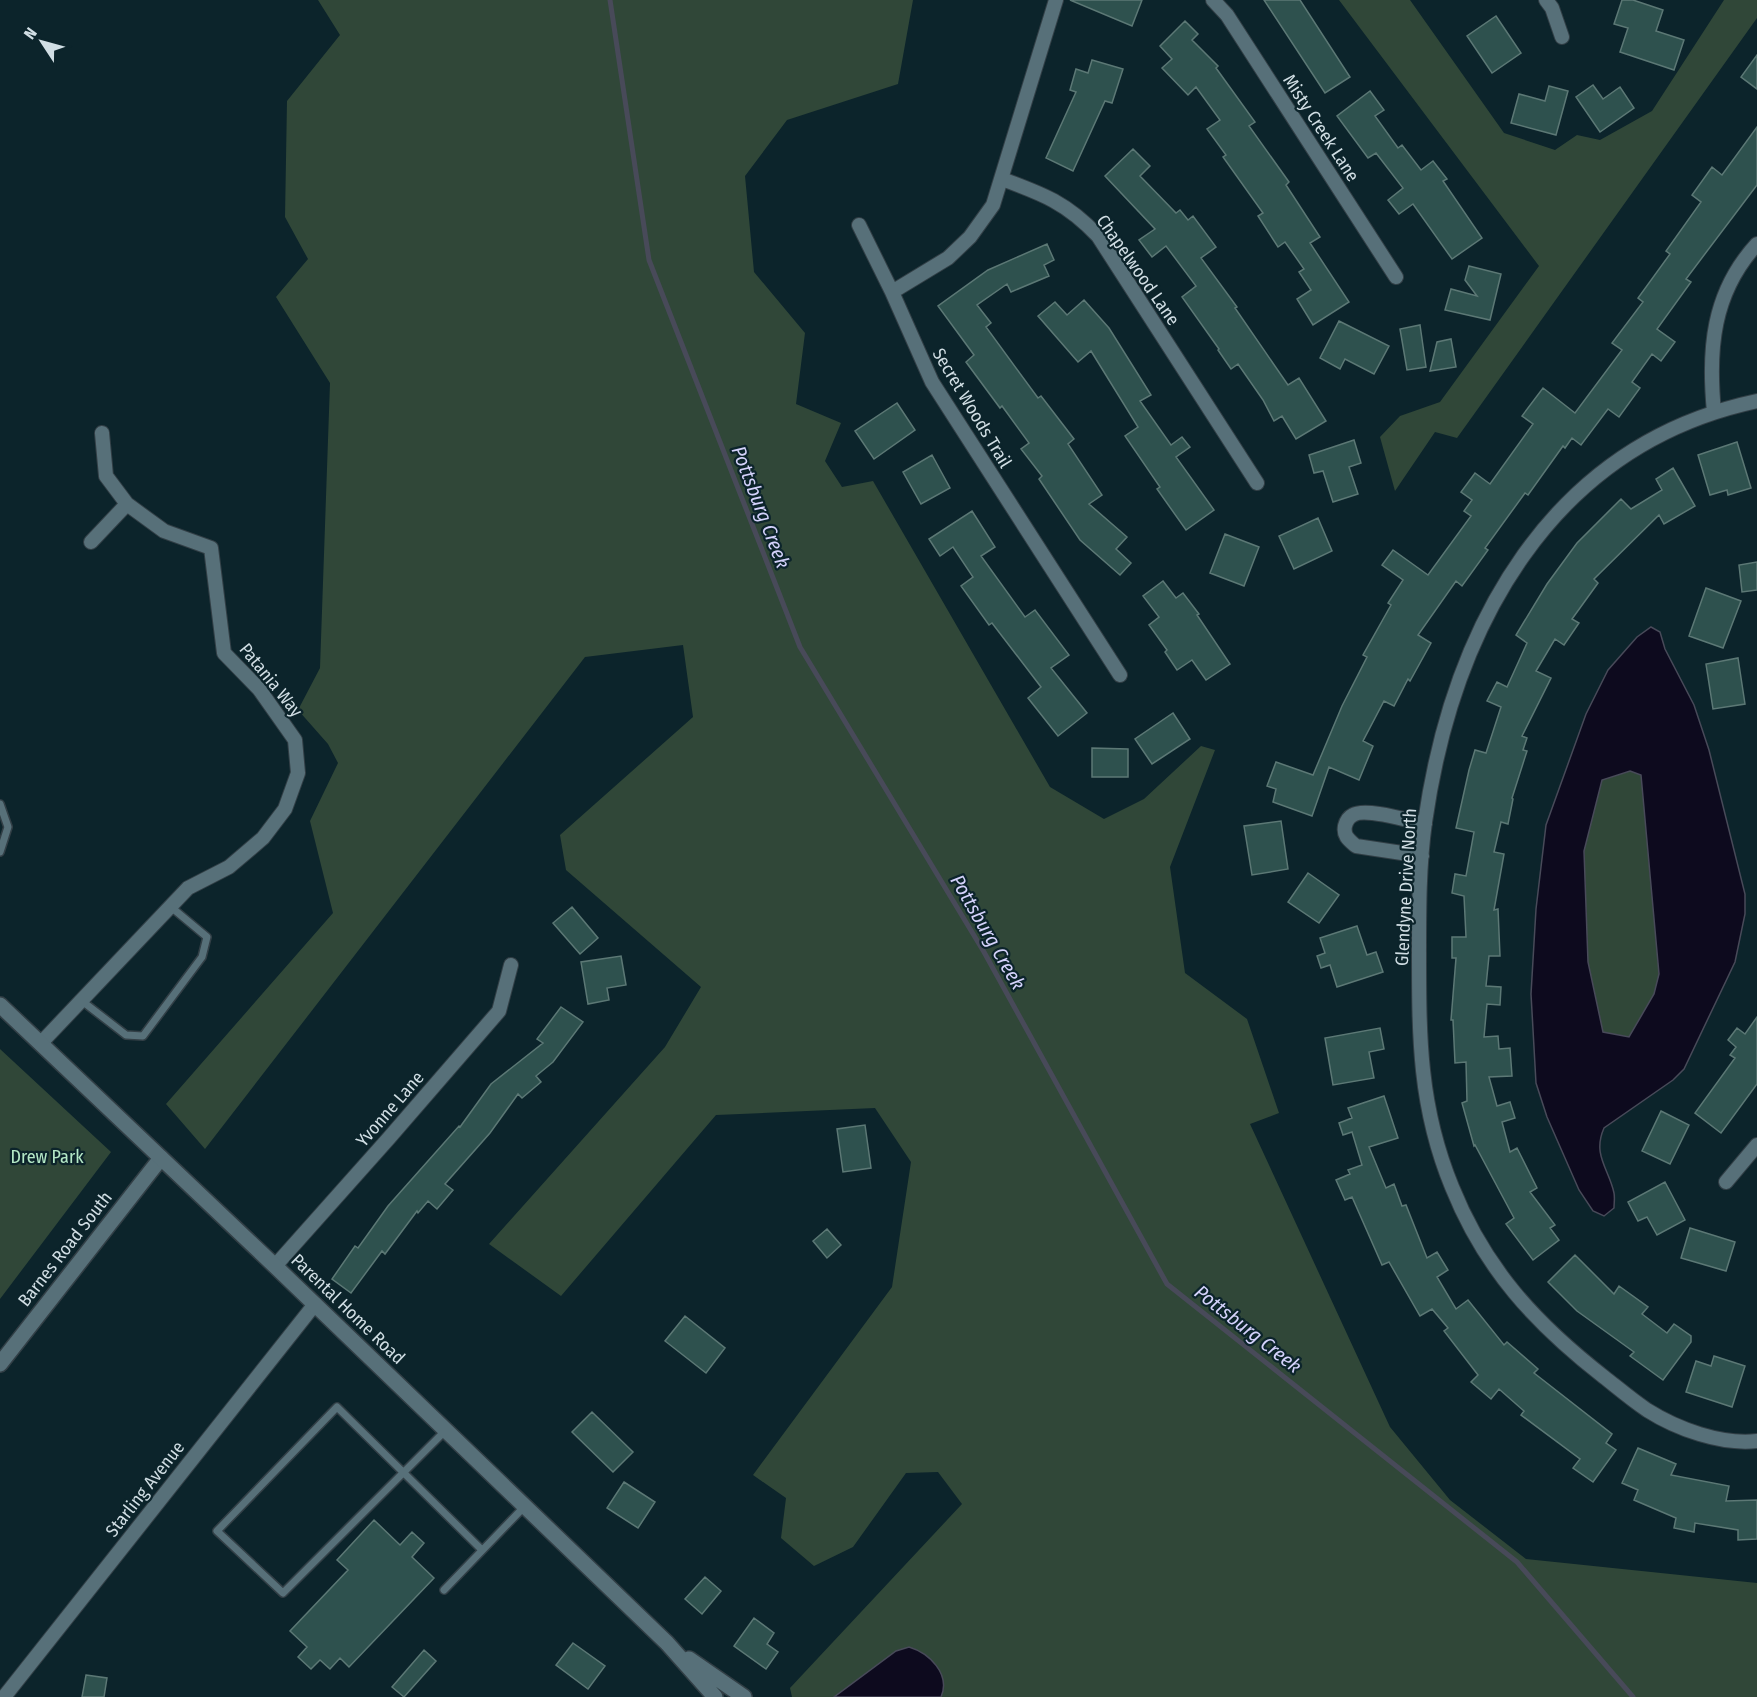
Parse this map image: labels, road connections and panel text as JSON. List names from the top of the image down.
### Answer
{
  "streets": {
    "main road": ["Barnes Road South", "Parental Home Road"],
    "street": [
      "Misty Creek Lane",
      "Chapelwood Lane",
      "Secret Woods Trail",
      "Patania Way",
      "Glendyne Drive North",
      "Yvonne Lane",
      "Starling Avenue"
    ]
  },
  "crossings": [
    ["Patania Way", "Parental Home Road"],
    ["Yvonne Lane", "Parental Home Road"],
    ["Barnes Road South", "Parental Home Road"],
    ["Parental Home Road", "Starling Avenue"]
  ],
  "water": ["Pottsburg Creek"],
  "parks": ["Drew Park"],
  "north": "top left"
}
